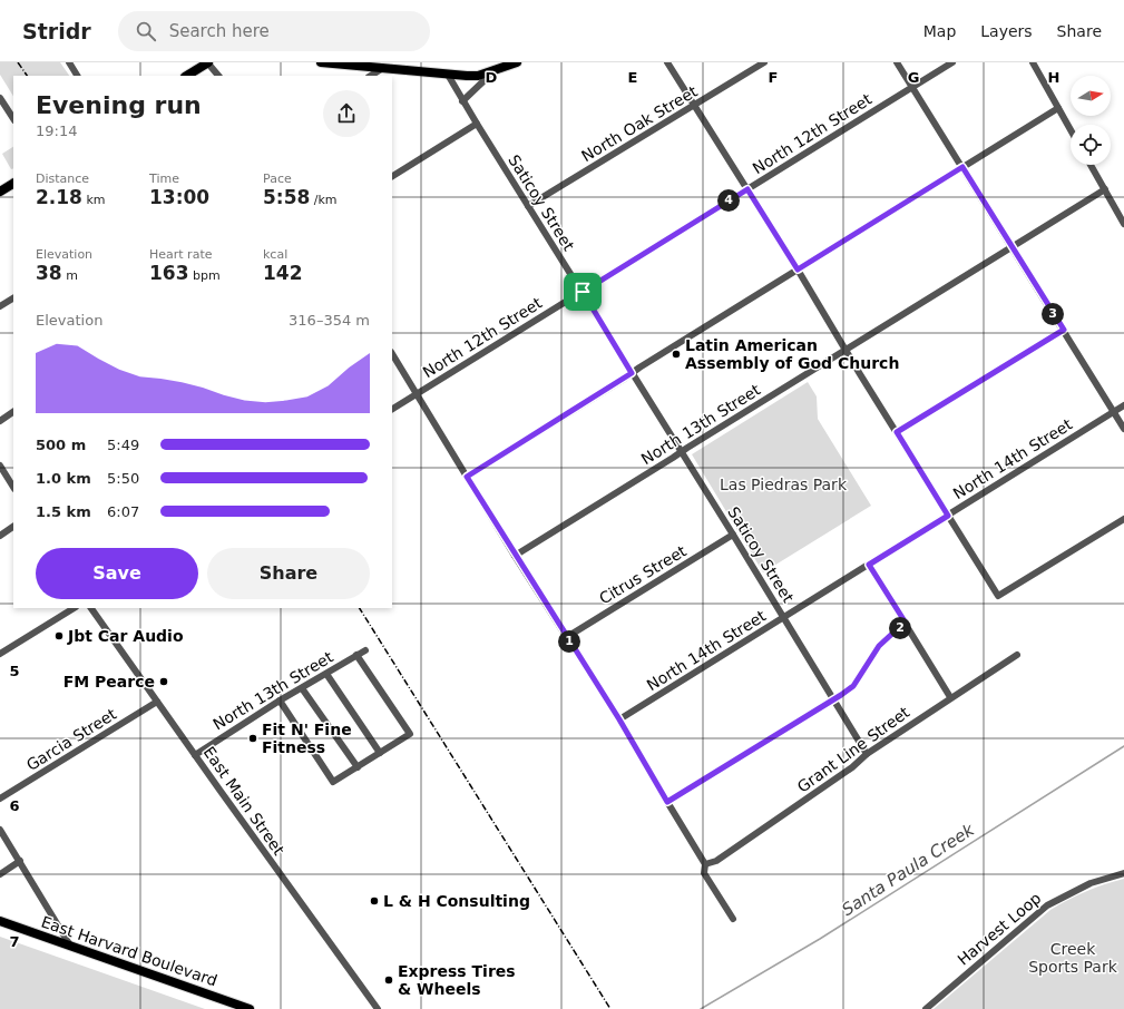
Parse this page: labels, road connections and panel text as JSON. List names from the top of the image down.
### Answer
{
  "streets": {
    "main road": ["East Harvard Boulevard"],
    "street": [
      "North Oak Street",
      "North 12th Street",
      "Saticoy Street",
      "North 13th Street",
      "North 14th Street",
      "Citrus Street",
      "Garcia Street",
      "Grant Line Street",
      "East Main Street",
      "Harvest Loop"
    ]
  },
  "crossings": [
    ["North Oak Street", "Saticoy Street"],
    ["North 12th Street", "Saticoy Street"],
    ["Saticoy Street", "North 13th Street"],
    ["Saticoy Street", "North 14th Street"],
    ["Saticoy Street", "Citrus Street"],
    ["Saticoy Street", "Grant Line Street"],
    ["North 13th Street", "East Main Street"],
    ["Garcia Street", "East Main Street"]
  ],
  "water": ["Santa Paula Creek"],
  "parks": ["Las Piedras Park", "Creek Sports Park"],
  "places": [
    "Latin American Assembly of God Church",
    "Jbt Car Audio",
    "FM Pearce",
    "Fit N' Fine Fitness",
    "L & H Consulting",
    "Express Tires & Wheels"
  ],
  "north": "right",
  "page": {
    "header": "Stridr",
    "search": "Search here",
    "nav": ["Map", "Layers", "Share"],
    "heading": ["Evening run", "19:14"],
    "stats": [
      ["Distance", "2.18 km"],
      ["Time", "13:00"],
      ["Pace", "5:58 /km"],
      ["Elevation", "38 m"],
      ["Heart rate", "163 bpm"],
      ["kcal", "142"]
    ],
    "pins": [
      "4",
      "3",
      "2",
      "1"
    ],
    "chart": ["Elevation", "316–354 m"],
    "list": [
      {
        "name": "500 m",
        "note": "5:49"
      },
      {
        "name": "1.0 km",
        "note": "5:50"
      },
      {
        "name": "1.5 km",
        "note": "6:07"
      }
    ],
    "buttons": ["Save", "Share"]
  },
  "grid": {
    "columns": [
      "D",
      "E",
      "F",
      "G",
      "H"
    ],
    "rows": ["5", "6", "7"]
  }
}
